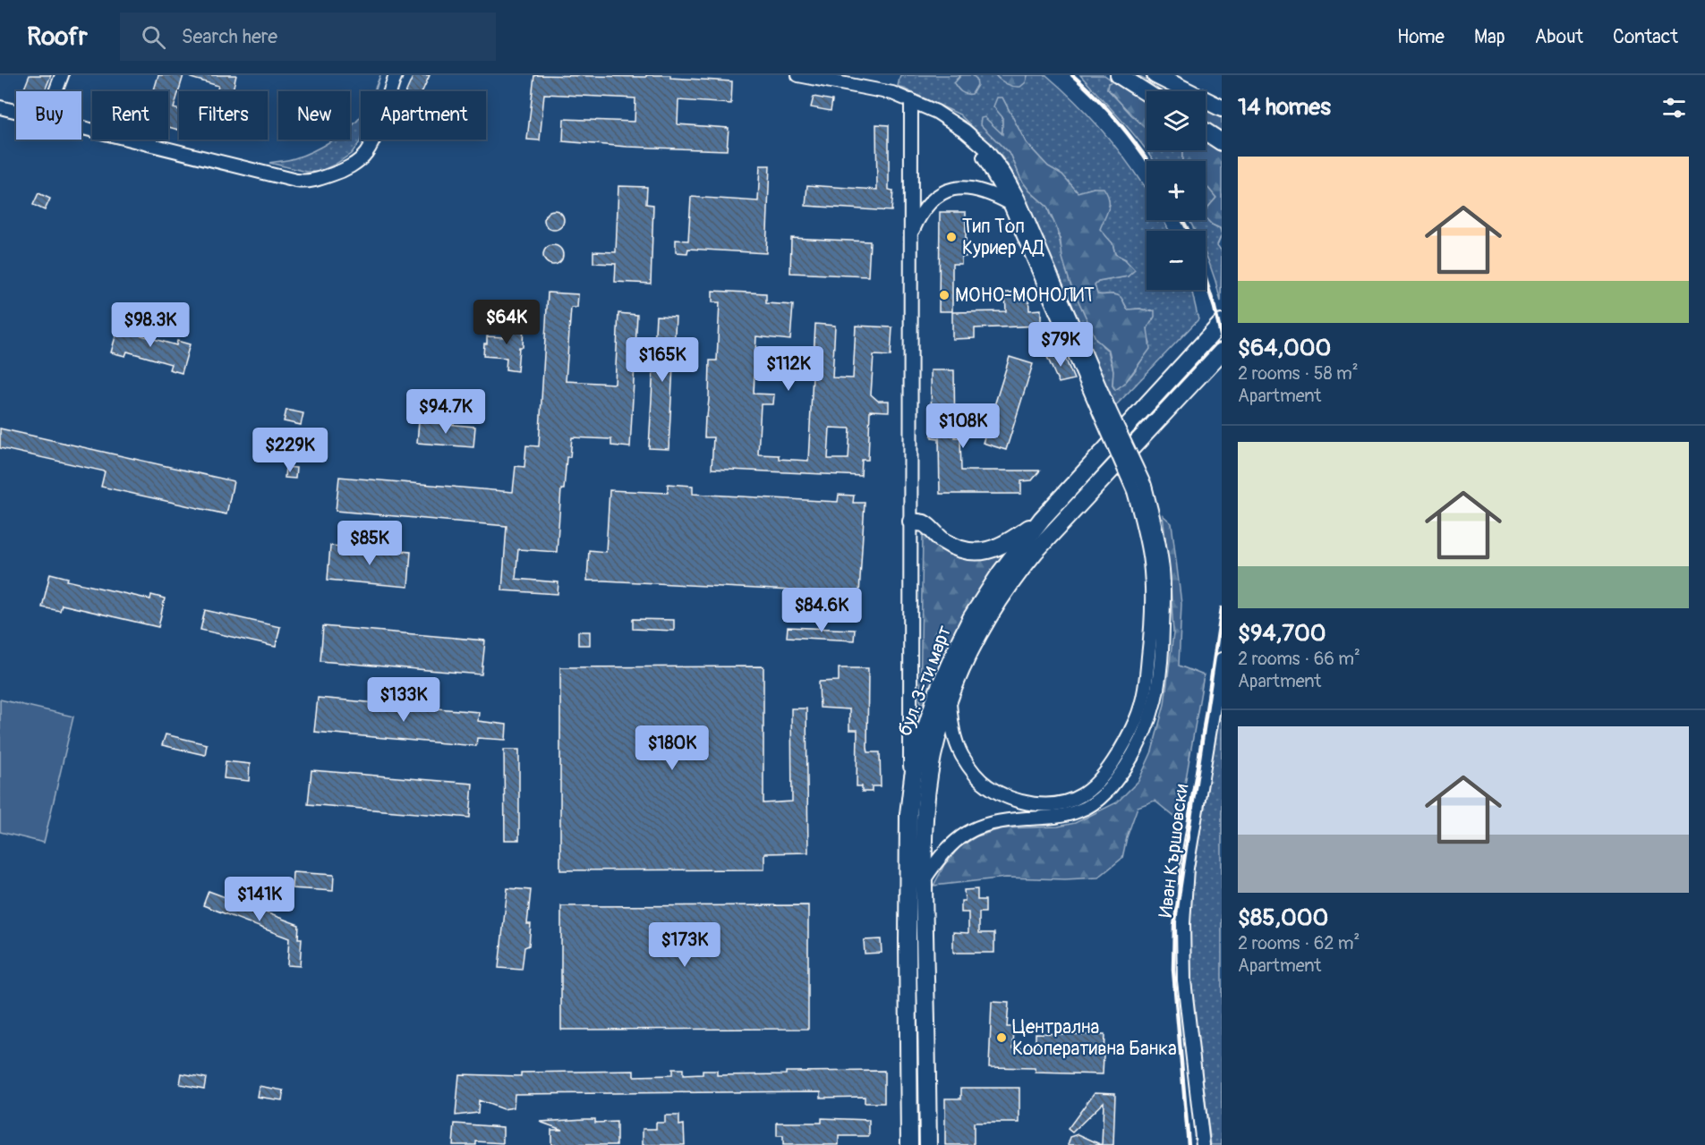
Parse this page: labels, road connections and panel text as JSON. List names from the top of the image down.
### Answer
{
  "streets": {
    "main road": ["бул. 3-ти март"],
    "street": ["Иван Кършовски"]
  },
  "places": ["Тип Топ Куриер АД", "МОНО-МОНОЛИТ", "Централна Кооперативна Банка"],
  "page": {
    "header": "Roofr",
    "search": "Search here",
    "nav": [
      "Home",
      "Map",
      "About",
      "Contact"
    ],
    "heading": "14 homes",
    "map_buttons": ["+", "−"],
    "chip": [
      "Buy",
      "Rent",
      "Filters",
      "New",
      "Apartment"
    ],
    "list": [
      {
        "name": "$64,000",
        "note": "2 rooms · 58 m² · Apartment"
      },
      {
        "name": "$94,700",
        "note": "2 rooms · 66 m² · Apartment"
      },
      {
        "name": "$85,000",
        "note": "2 rooms · 62 m² · Apartment"
      }
    ],
    "price": [
      "$64K",
      "$98.3K",
      "$79K",
      "$165K",
      "$112K",
      "$94.7K",
      "$108K",
      "$229K",
      "$85K",
      "$84.6K",
      "$133K",
      "$180K",
      "$141K",
      "$173K"
    ]
  }
}
